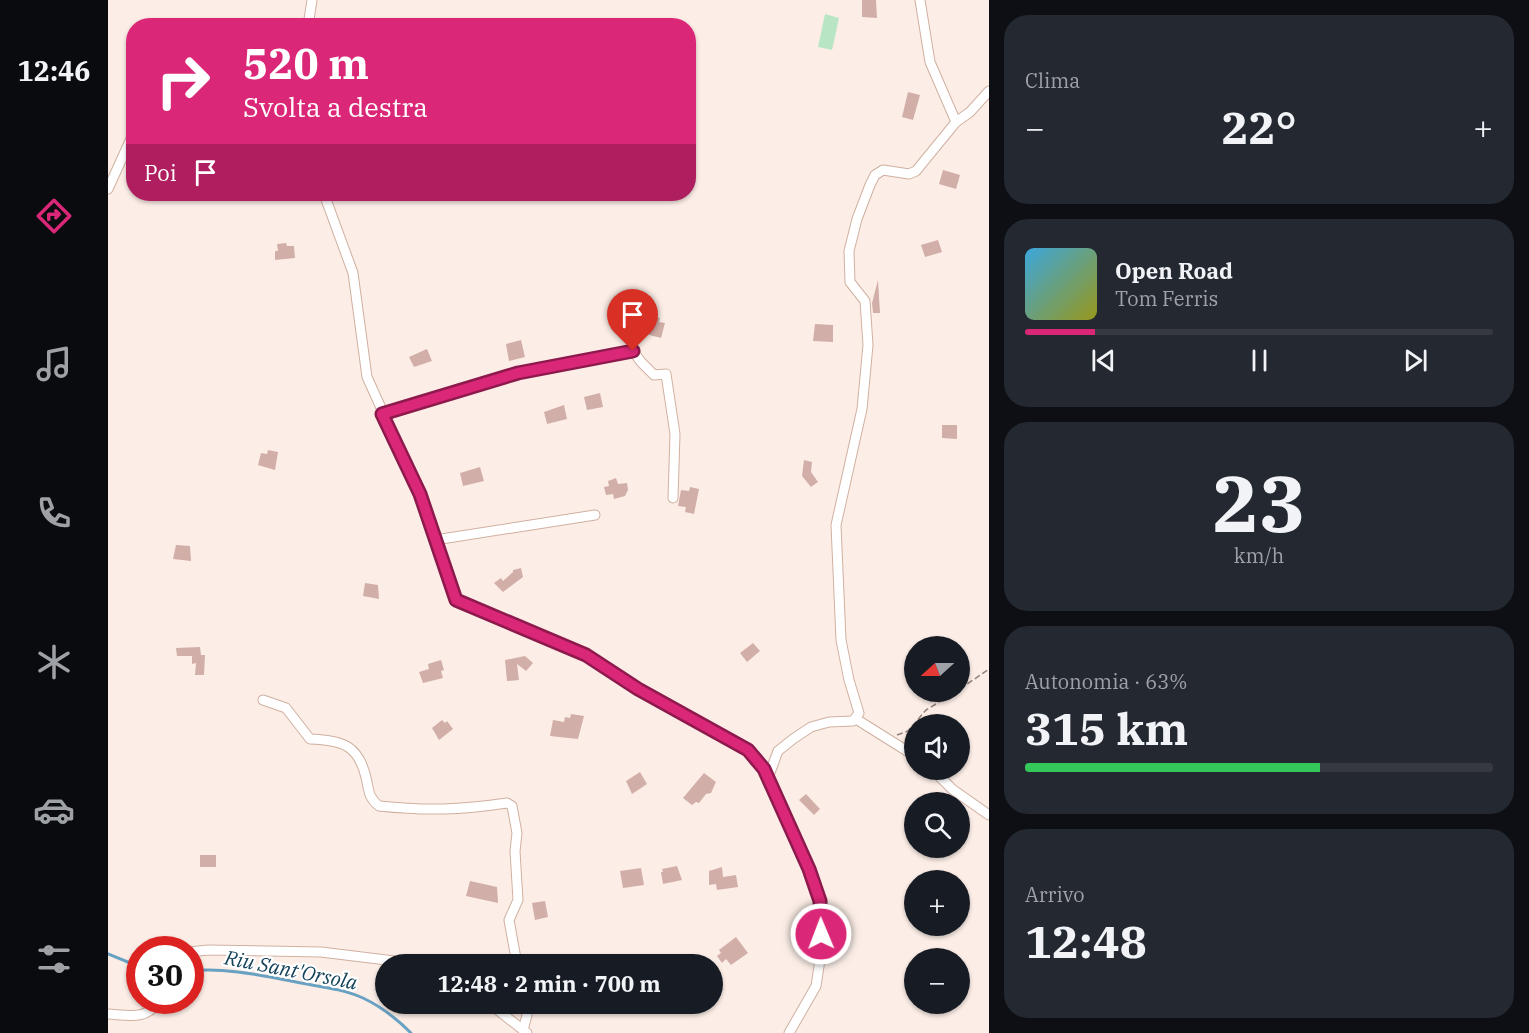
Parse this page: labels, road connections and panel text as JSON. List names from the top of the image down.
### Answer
{
  "water": ["Riu Sant'Orsola"],
  "north": "left",
  "page": {
    "tabs": "12:46",
    "tile": [
      "Clima",
      ["23", "km/h"],
      ["Autonomia · 63%", "315 km"],
      ["Arrivo", "12:48"]
    ],
    "turn": ["520 m", "Svolta a destra"],
    "heat": ["−", "22°", "+"],
    "then": "Poi",
    "song": ["Open Road", "Tom Ferris"],
    "map_buttons": ["+", "−"],
    "limit": "30",
    "trip": "12:48 · 2 min · 700 m"
  }
}
